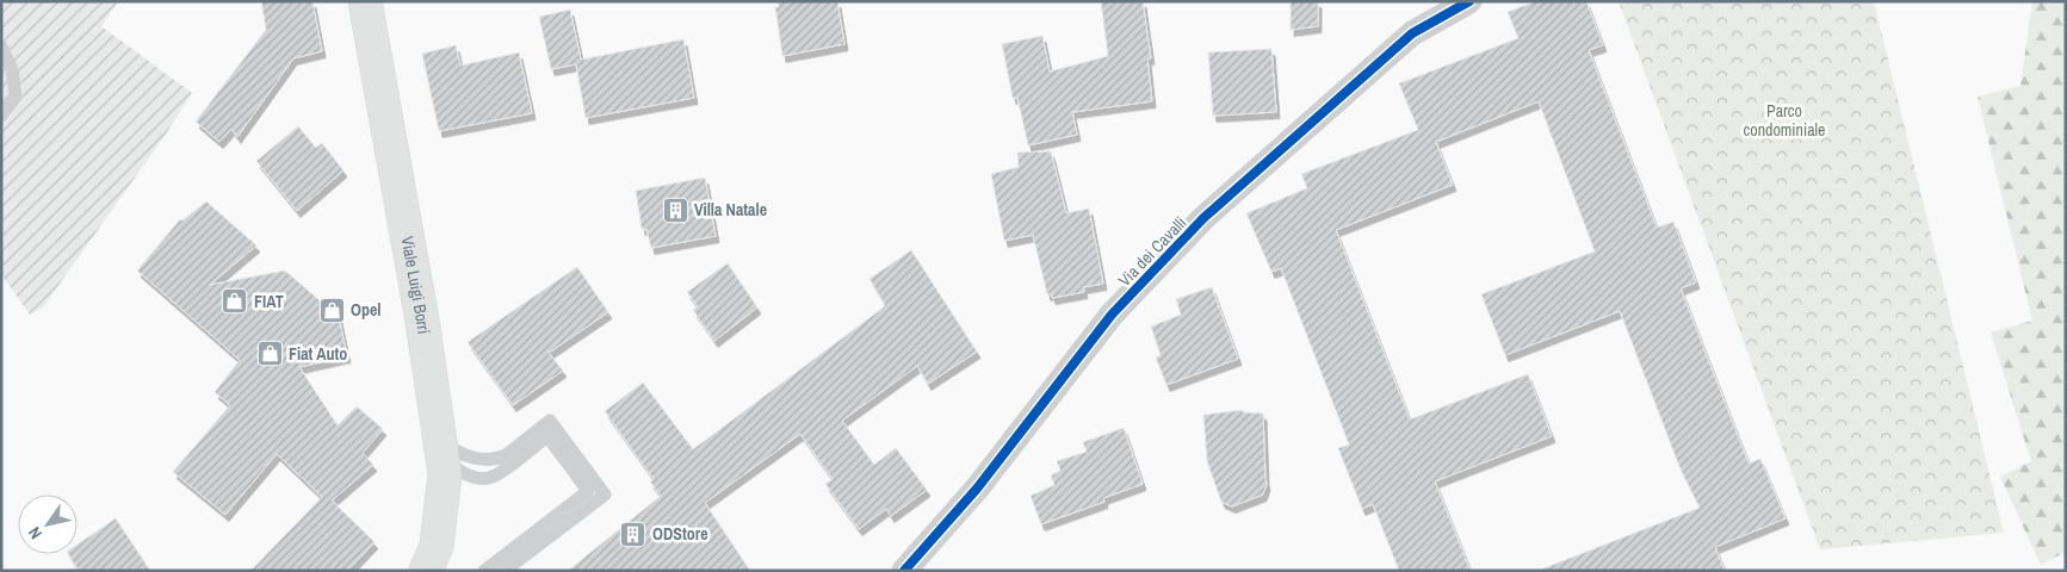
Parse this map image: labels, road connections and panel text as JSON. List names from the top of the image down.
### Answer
{
  "streets": {
    "main road": ["Viale Luigi Borri"],
    "street": ["Via dei Cavalli"]
  },
  "parks": ["Parco condominiale"],
  "places": {
    "building": ["Villa Natale", "ODStore"],
    "shop": ["FIAT", "Opel", "Fiat Auto"]
  },
  "north": "bottom left"
}
